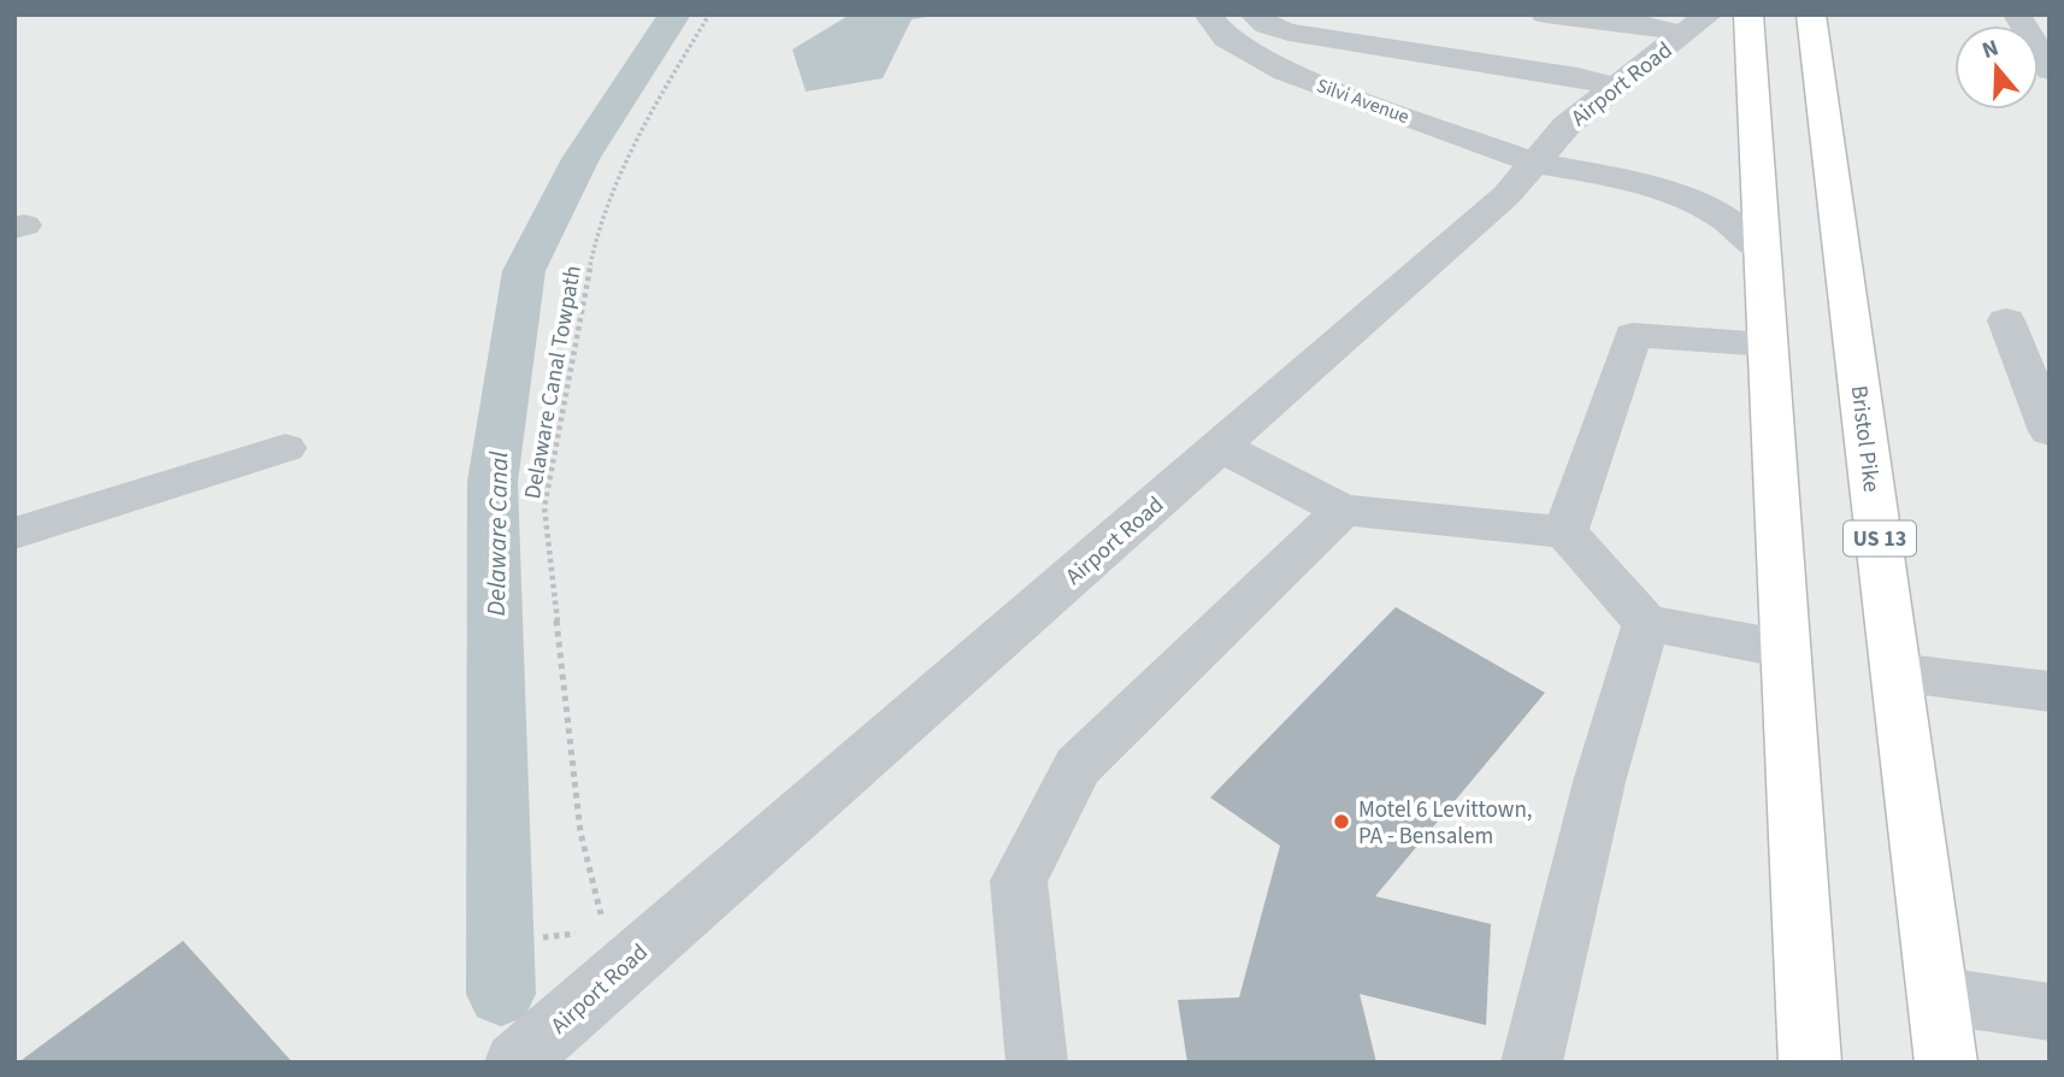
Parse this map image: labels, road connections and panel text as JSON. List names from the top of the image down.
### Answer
{
  "streets": {
    "highway": ["Bristol Pike", "US 13"],
    "street": ["Airport Road", "Silvi Avenue"],
    "path": ["Delaware Canal Towpath"]
  },
  "crossings": [
    ["Airport Road", "Silvi Avenue"]
  ],
  "water": ["Delaware Canal"],
  "places": ["Motel 6 Levittown, PA - Bensalem"],
  "north": "top"
}
